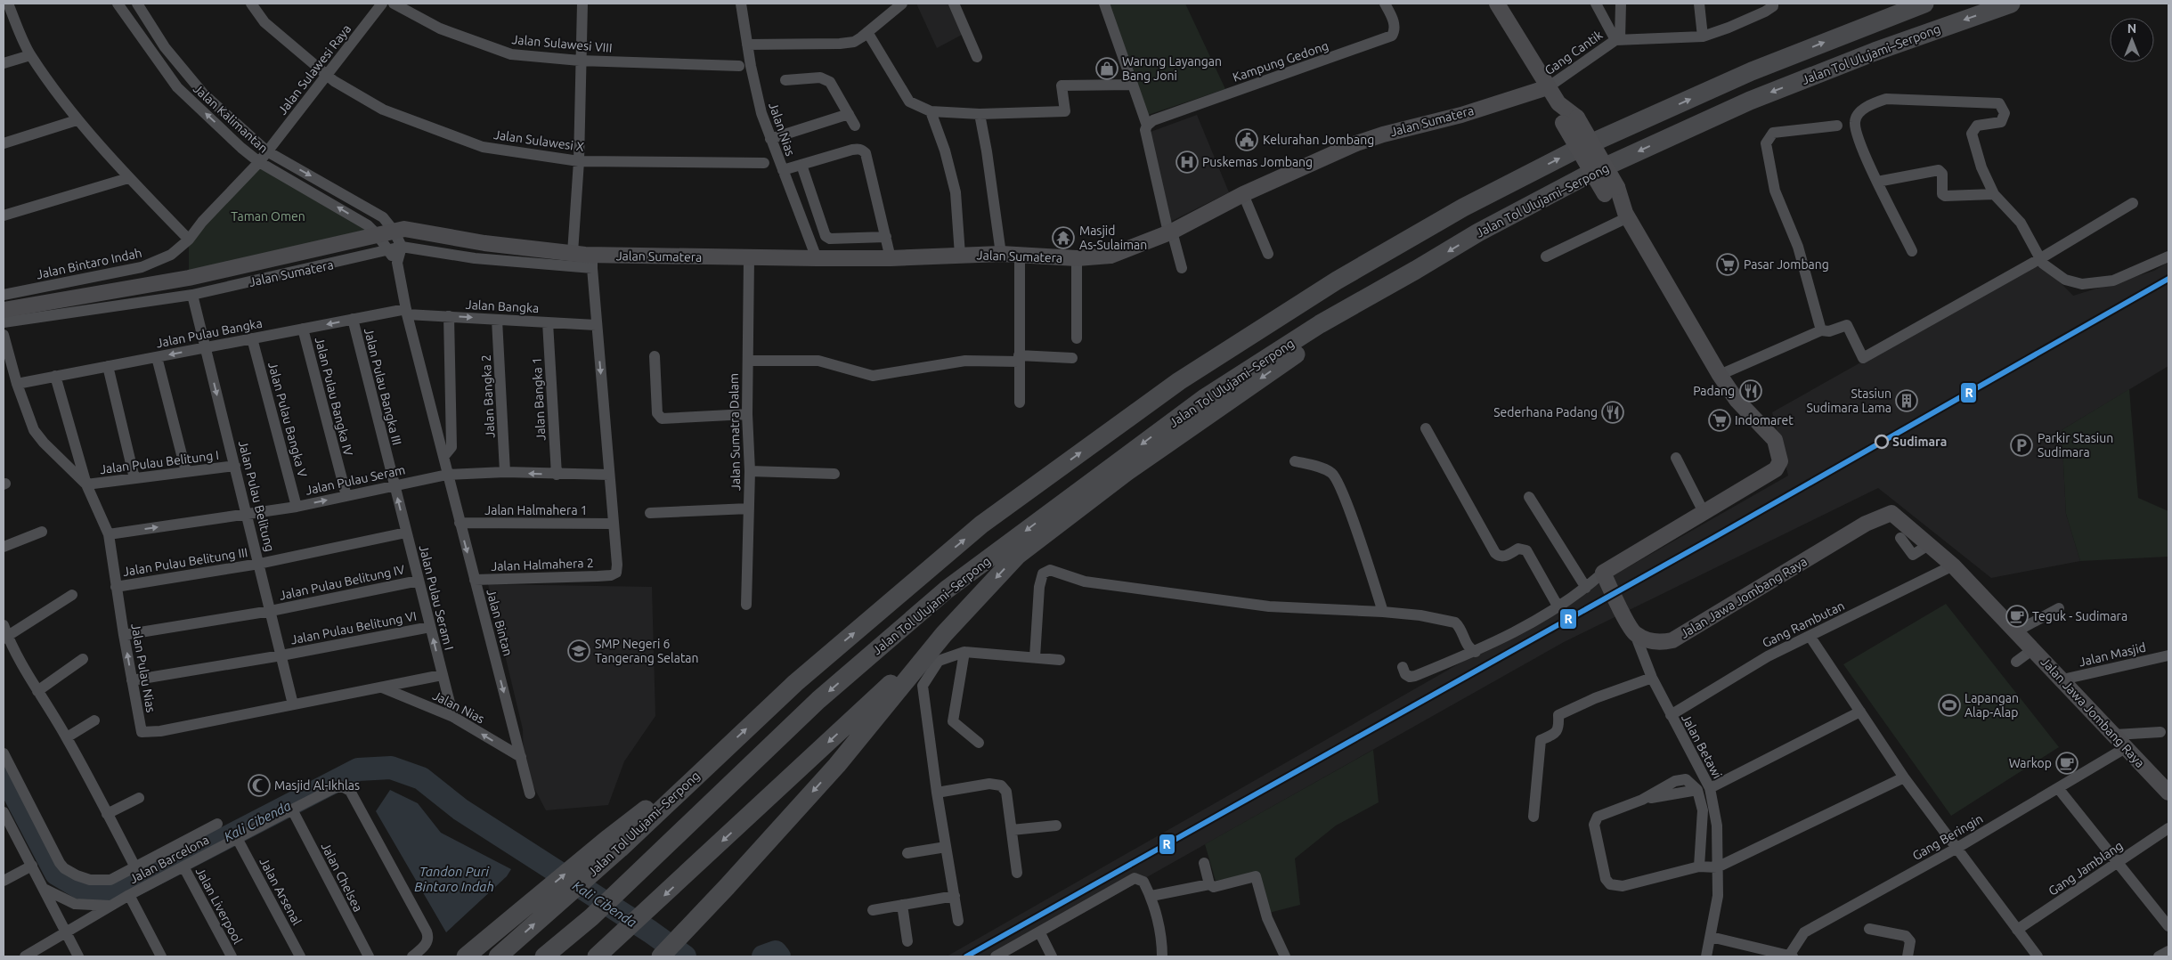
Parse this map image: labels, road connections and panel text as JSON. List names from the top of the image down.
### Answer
{
  "streets": {
    "highway": ["Jalan Tol Ulujami–Serpong"],
    "street": [
      "Jalan Sulawesi VIII",
      "Gang Cantik",
      "Kampung Gedong",
      "Jalan Sulawesi Raya",
      "Jalan Kalimantan",
      "Jalan Sumatera",
      "Jalan Nias",
      "Jalan Sulawesi X",
      "Jalan Bintaro Indah",
      "Jalan Bangka",
      "Jalan Pulau Bangka",
      "Jalan Pulau Bangka III",
      "Jalan Pulau Bangka IV",
      "Jalan Bangka 2",
      "Jalan Bangka 1",
      "Jalan Pulau Bangka V",
      "Jalan Sumatra Dalam",
      "Jalan Pulau Belitung I",
      "Jalan Pulau Seram",
      "Jalan Pulau Belitung",
      "Jalan Halmahera 1",
      "Jalan Pulau Belitung III",
      "Jalan Halmahera 2",
      "Jalan Pulau Belitung IV",
      "Jalan Pulau Seram I",
      "Jalan Jawa Jombang Raya",
      "Jalan Bintan",
      "Gang Rambutan",
      "Jalan Pulau Belitung VI",
      "Jalan Masjid",
      "Jalan Pulau Nias",
      "Jalan Betawi",
      "Gang Beringin",
      "Jalan Barcelona",
      "Gang Jamblang",
      "Jalan Chelsea",
      "Jalan Arsenal",
      "Jalan Liverpool"
    ]
  },
  "crossings": [
    ["Gang Cantik", "Jalan Sumatera"],
    ["Jalan Sulawesi Raya", "Jalan Kalimantan"],
    ["Jalan Sulawesi Raya", "Jalan Sulawesi X"],
    ["Jalan Sulawesi Raya", "Jalan Bintaro Indah"],
    ["Jalan Kalimantan", "Jalan Sumatera"],
    ["Jalan Kalimantan", "Jalan Bintaro Indah"],
    ["Jalan Sumatera", "Jalan Nias"],
    ["Jalan Sumatera", "Jalan Sumatra Dalam"],
    ["Jalan Sumatera", "Jalan Pulau Belitung"],
    ["Jalan Sumatera", "Jalan Bintan"],
    ["Jalan Nias", "Jalan Pulau Seram I"],
    ["Jalan Nias", "Jalan Bintan"],
    ["Jalan Nias", "Jalan Pulau Nias"],
    ["Jalan Bangka", "Jalan Pulau Bangka"],
    ["Jalan Bangka", "Jalan Bangka 2"],
    ["Jalan Bangka", "Jalan Bangka 1"],
    ["Jalan Bangka", "Jalan Bintan"],
    ["Jalan Pulau Bangka", "Jalan Pulau Bangka III"],
    ["Jalan Pulau Bangka", "Jalan Pulau Bangka IV"],
    ["Jalan Pulau Bangka", "Jalan Pulau Bangka V"],
    ["Jalan Pulau Bangka", "Jalan Pulau Belitung"],
    ["Jalan Pulau Bangka", "Jalan Bintan"],
    ["Jalan Pulau Bangka", "Jalan Pulau Nias"],
    ["Jalan Pulau Bangka III", "Jalan Pulau Seram"],
    ["Jalan Pulau Bangka III", "Jalan Pulau Seram I"],
    ["Jalan Pulau Bangka IV", "Jalan Pulau Seram"],
    ["Jalan Bangka 2", "Jalan Pulau Seram"],
    ["Jalan Bangka 1", "Jalan Pulau Seram"],
    ["Jalan Pulau Bangka V", "Jalan Pulau Seram"],
    ["Jalan Pulau Belitung I", "Jalan Pulau Belitung"],
    ["Jalan Pulau Belitung I", "Jalan Pulau Nias"],
    ["Jalan Pulau Seram", "Jalan Pulau Belitung"],
    ["Jalan Pulau Seram", "Jalan Pulau Seram I"],
    ["Jalan Pulau Seram", "Jalan Bintan"],
    ["Jalan Pulau Seram", "Jalan Pulau Nias"],
    ["Jalan Pulau Belitung", "Jalan Pulau Belitung III"],
    ["Jalan Pulau Belitung", "Jalan Pulau Belitung IV"],
    ["Jalan Pulau Belitung", "Jalan Pulau Belitung VI"],
    ["Jalan Pulau Belitung", "Jalan Pulau Nias"],
    ["Jalan Halmahera 1", "Jalan Halmahera 2"],
    ["Jalan Halmahera 1", "Jalan Bintan"],
    ["Jalan Pulau Belitung III", "Jalan Pulau Seram I"],
    ["Jalan Pulau Belitung III", "Jalan Pulau Nias"],
    ["Jalan Halmahera 2", "Jalan Bintan"],
    ["Jalan Pulau Belitung IV", "Jalan Pulau Seram I"],
    ["Jalan Pulau Belitung IV", "Jalan Pulau Nias"],
    ["Jalan Pulau Seram I", "Jalan Pulau Belitung VI"],
    ["Jalan Pulau Seram I", "Jalan Pulau Nias"],
    ["Jalan Jawa Jombang Raya", "Gang Rambutan"],
    ["Jalan Jawa Jombang Raya", "Jalan Masjid"],
    ["Jalan Jawa Jombang Raya", "Jalan Betawi"],
    ["Jalan Jawa Jombang Raya", "Gang Beringin"],
    ["Gang Rambutan", "Jalan Betawi"],
    ["Jalan Pulau Belitung VI", "Jalan Pulau Nias"],
    ["Jalan Barcelona", "Jalan Chelsea"],
    ["Jalan Barcelona", "Jalan Arsenal"],
    ["Jalan Barcelona", "Jalan Liverpool"]
  ],
  "one_way": ["Jalan Pulau Seram I", "Jalan Bintan"],
  "water": ["Kali Cibenda", "Tandon Puri Bintaro Indah"],
  "parks": ["Taman Omen"],
  "places": {
    "shop": ["Warung Layangan Bang Joni"],
    "public building": ["Kelurahan Jombang"],
    "hospital": ["Puskemas Jombang"],
    "temple": ["Masjid As-Sulaiman"],
    "supermarket": ["Pasar Jombang", "Indomaret"],
    "restaurant": ["Padang", "Sederhana Padang"],
    "building": ["Stasiun Sudimara Lama"],
    "other": ["Sudimara"],
    "parking": ["Parkir Stasiun Sudimara"],
    "cafe": ["Teguk - Sudimara", "Warkop"],
    "school or university": ["SMP Negeri 6 Tangerang Selatan"],
    "sports": ["Lapangan Alap-Alap"],
    "mosque": ["Masjid Al-Ikhlas"]
  },
  "lines": ["transit line R"],
  "north": "top"
}
